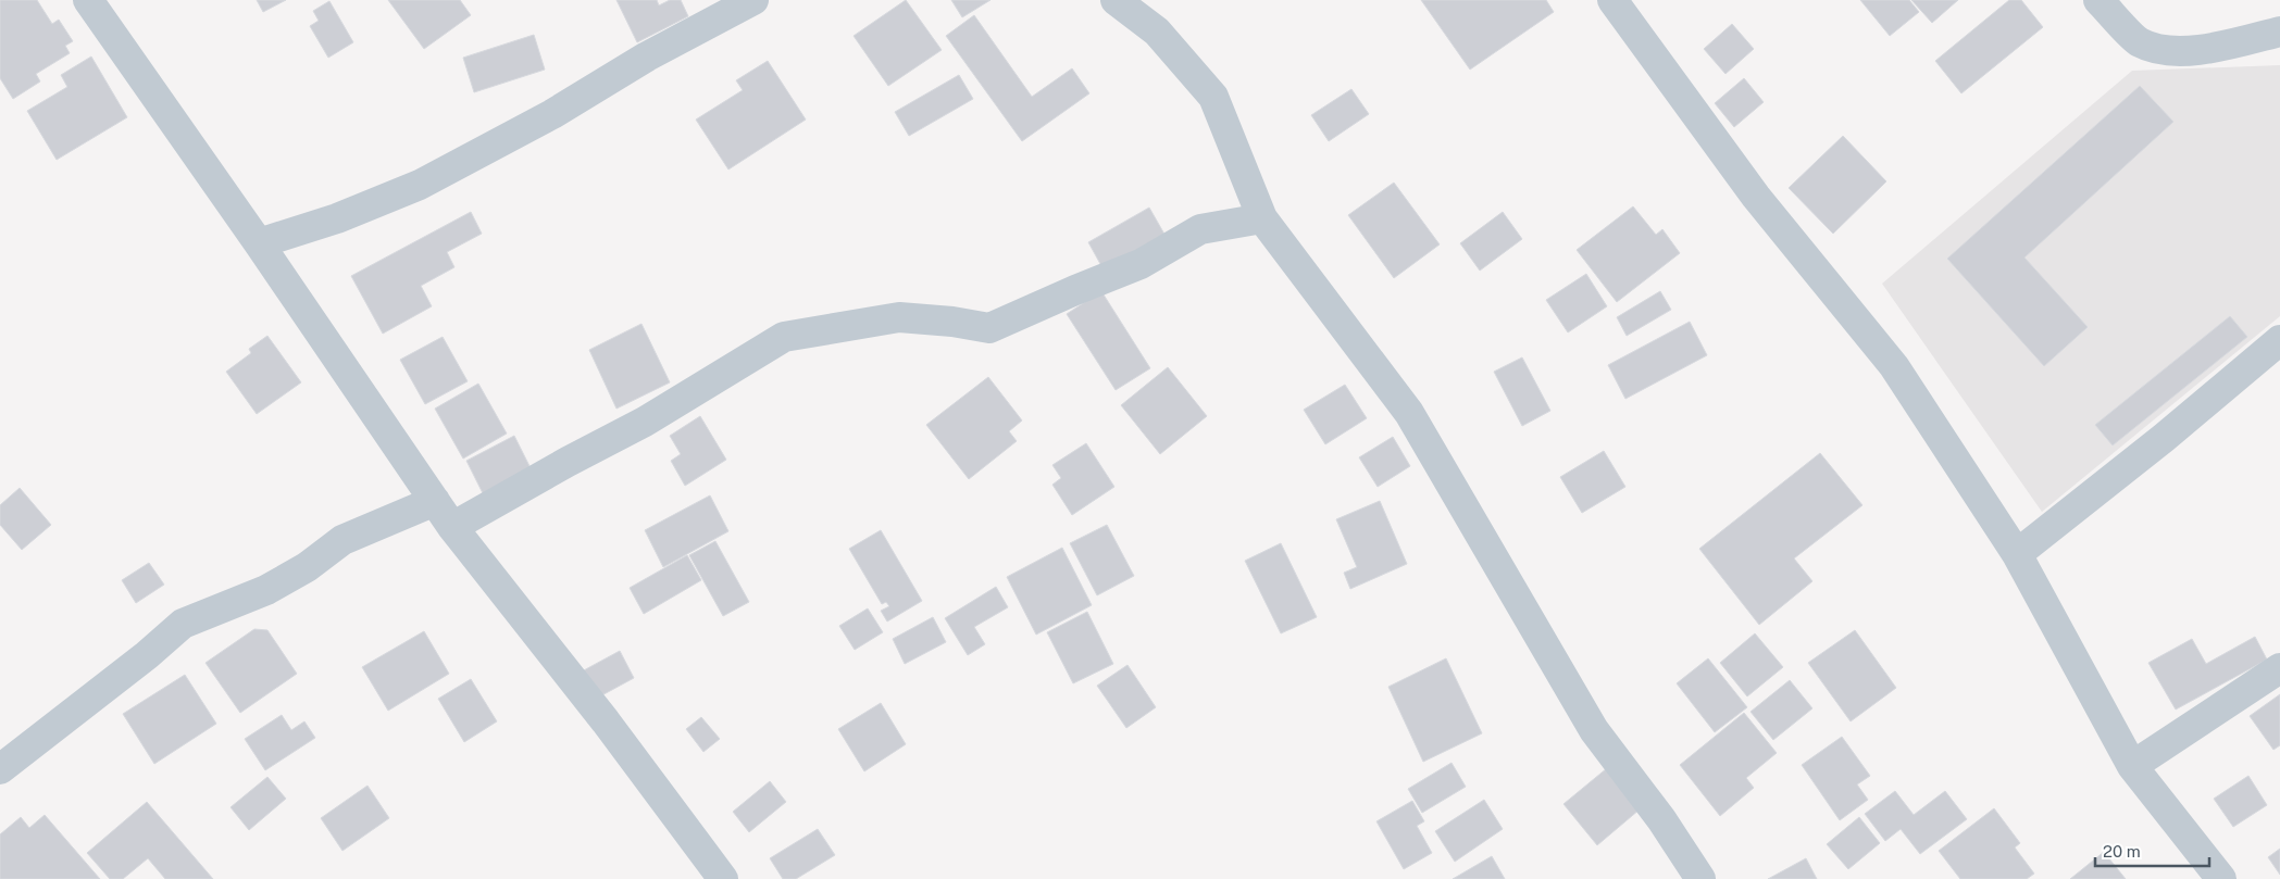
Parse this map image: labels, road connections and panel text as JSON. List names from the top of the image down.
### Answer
{
  "scale_bar": "20 m"
}
